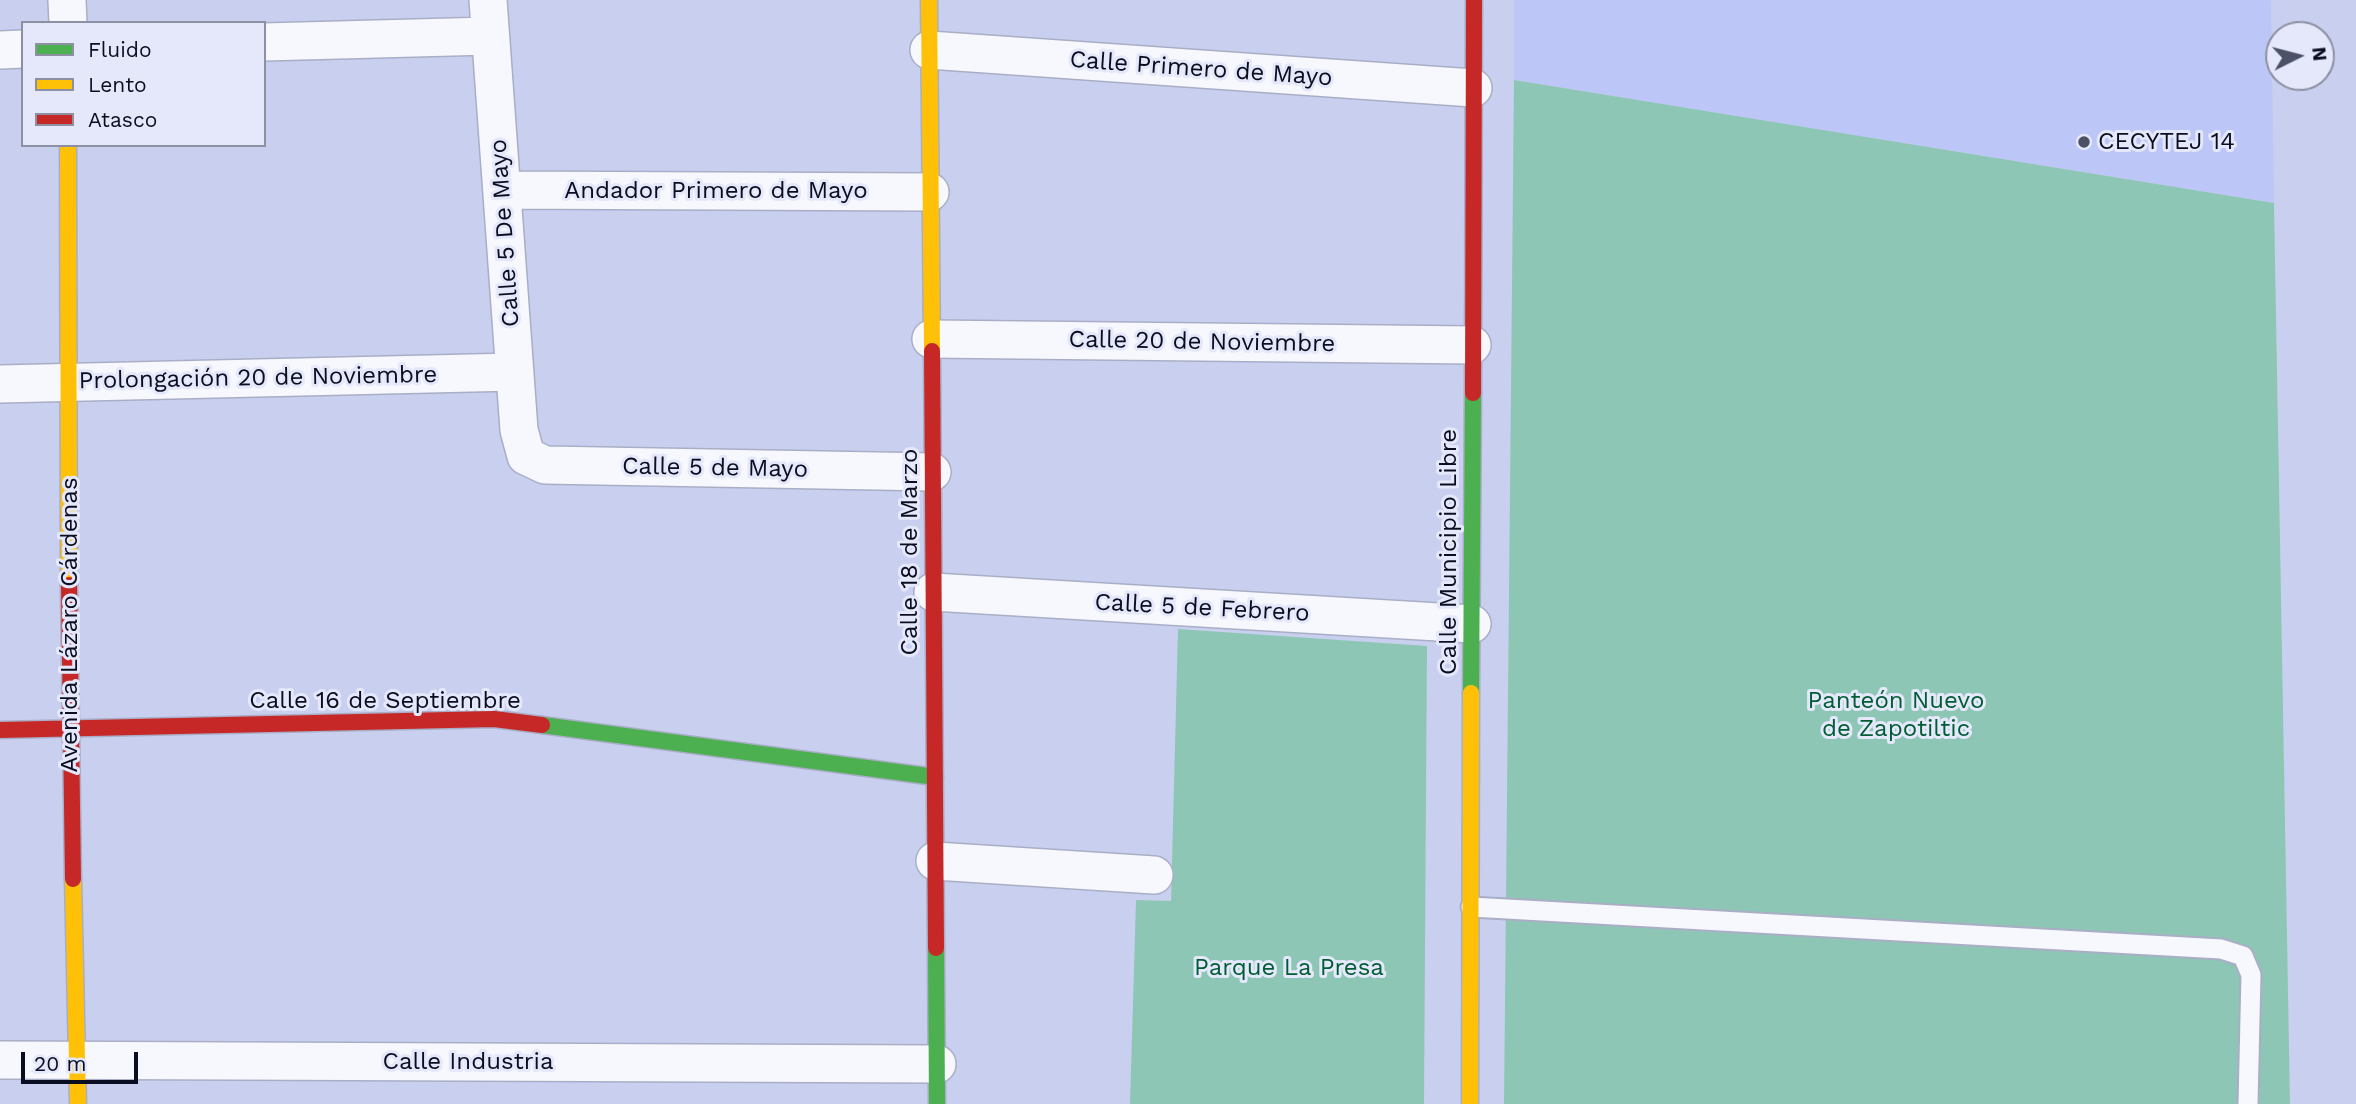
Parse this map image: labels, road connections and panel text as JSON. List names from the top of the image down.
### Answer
{
  "streets": {
    "street": [
      "Calle Primero de Mayo",
      "Andador Primero de Mayo",
      "Calle 5 De Mayo",
      "Calle 20 de Noviembre",
      "Prolongación 20 de Noviembre",
      "Calle 5 de Mayo",
      "Calle 18 de Marzo",
      "Calle Municipio Libre",
      "Calle 5 de Febrero",
      "Avenida Lázaro Cárdenas",
      "Calle 16 de Septiembre",
      "Calle Industria"
    ]
  },
  "crossings": [
    ["Calle Primero de Mayo", "Calle 18 de Marzo"],
    ["Calle Primero de Mayo", "Calle Municipio Libre"],
    ["Andador Primero de Mayo", "Calle 5 De Mayo"],
    ["Andador Primero de Mayo", "Calle 18 de Marzo"],
    ["Calle 5 De Mayo", "Prolongación 20 de Noviembre"],
    ["Calle 5 De Mayo", "Calle 5 de Mayo"],
    ["Calle 20 de Noviembre", "Calle 18 de Marzo"],
    ["Calle 20 de Noviembre", "Calle Municipio Libre"],
    ["Prolongación 20 de Noviembre", "Avenida Lázaro Cárdenas"],
    ["Calle 5 de Mayo", "Calle 18 de Marzo"],
    ["Calle 18 de Marzo", "Calle 5 de Febrero"],
    ["Calle 18 de Marzo", "Calle 16 de Septiembre"],
    ["Calle 18 de Marzo", "Calle Industria"],
    ["Calle Municipio Libre", "Calle 5 de Febrero"],
    ["Avenida Lázaro Cárdenas", "Calle 16 de Septiembre"],
    ["Avenida Lázaro Cárdenas", "Calle Industria"]
  ],
  "parks": ["Panteón Nuevo de Zapotiltic", "Parque La Presa"],
  "places": ["CECYTEJ 14"],
  "legend": ["Fluido", "Lento", "Atasco"],
  "scale_bar": "20 m",
  "north": "right"
}
